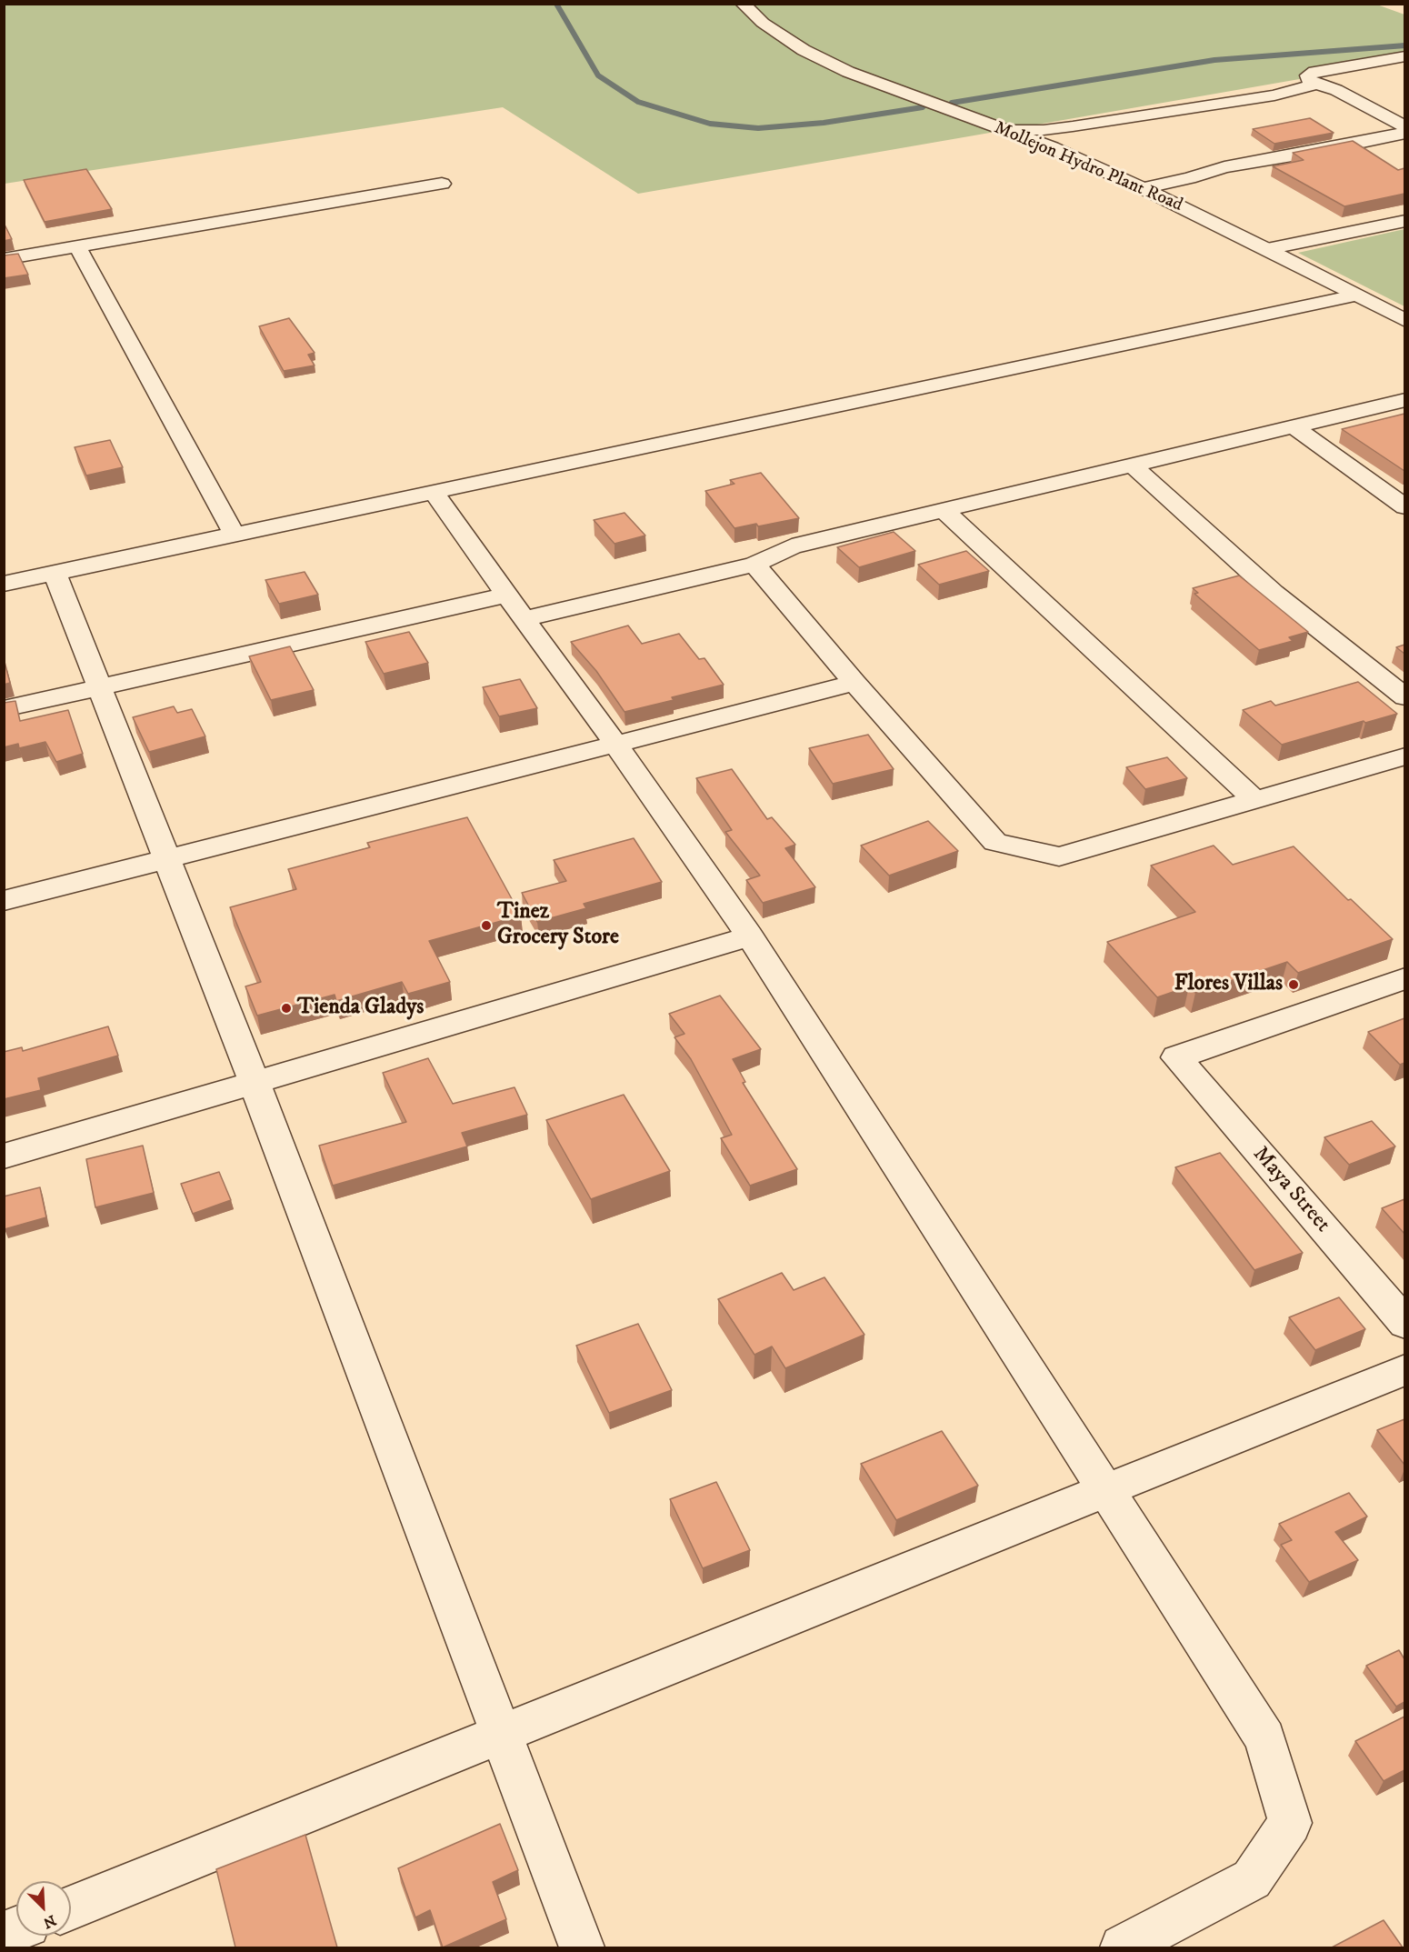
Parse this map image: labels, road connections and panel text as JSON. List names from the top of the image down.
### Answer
{
  "streets": {
    "street": ["Mollejon Hydro Plant Road", "Maya Street"]
  },
  "places": ["Tinez Grocery Store", "Flores Villas", "Tienda Gladys"],
  "north": "bottom right"
}
